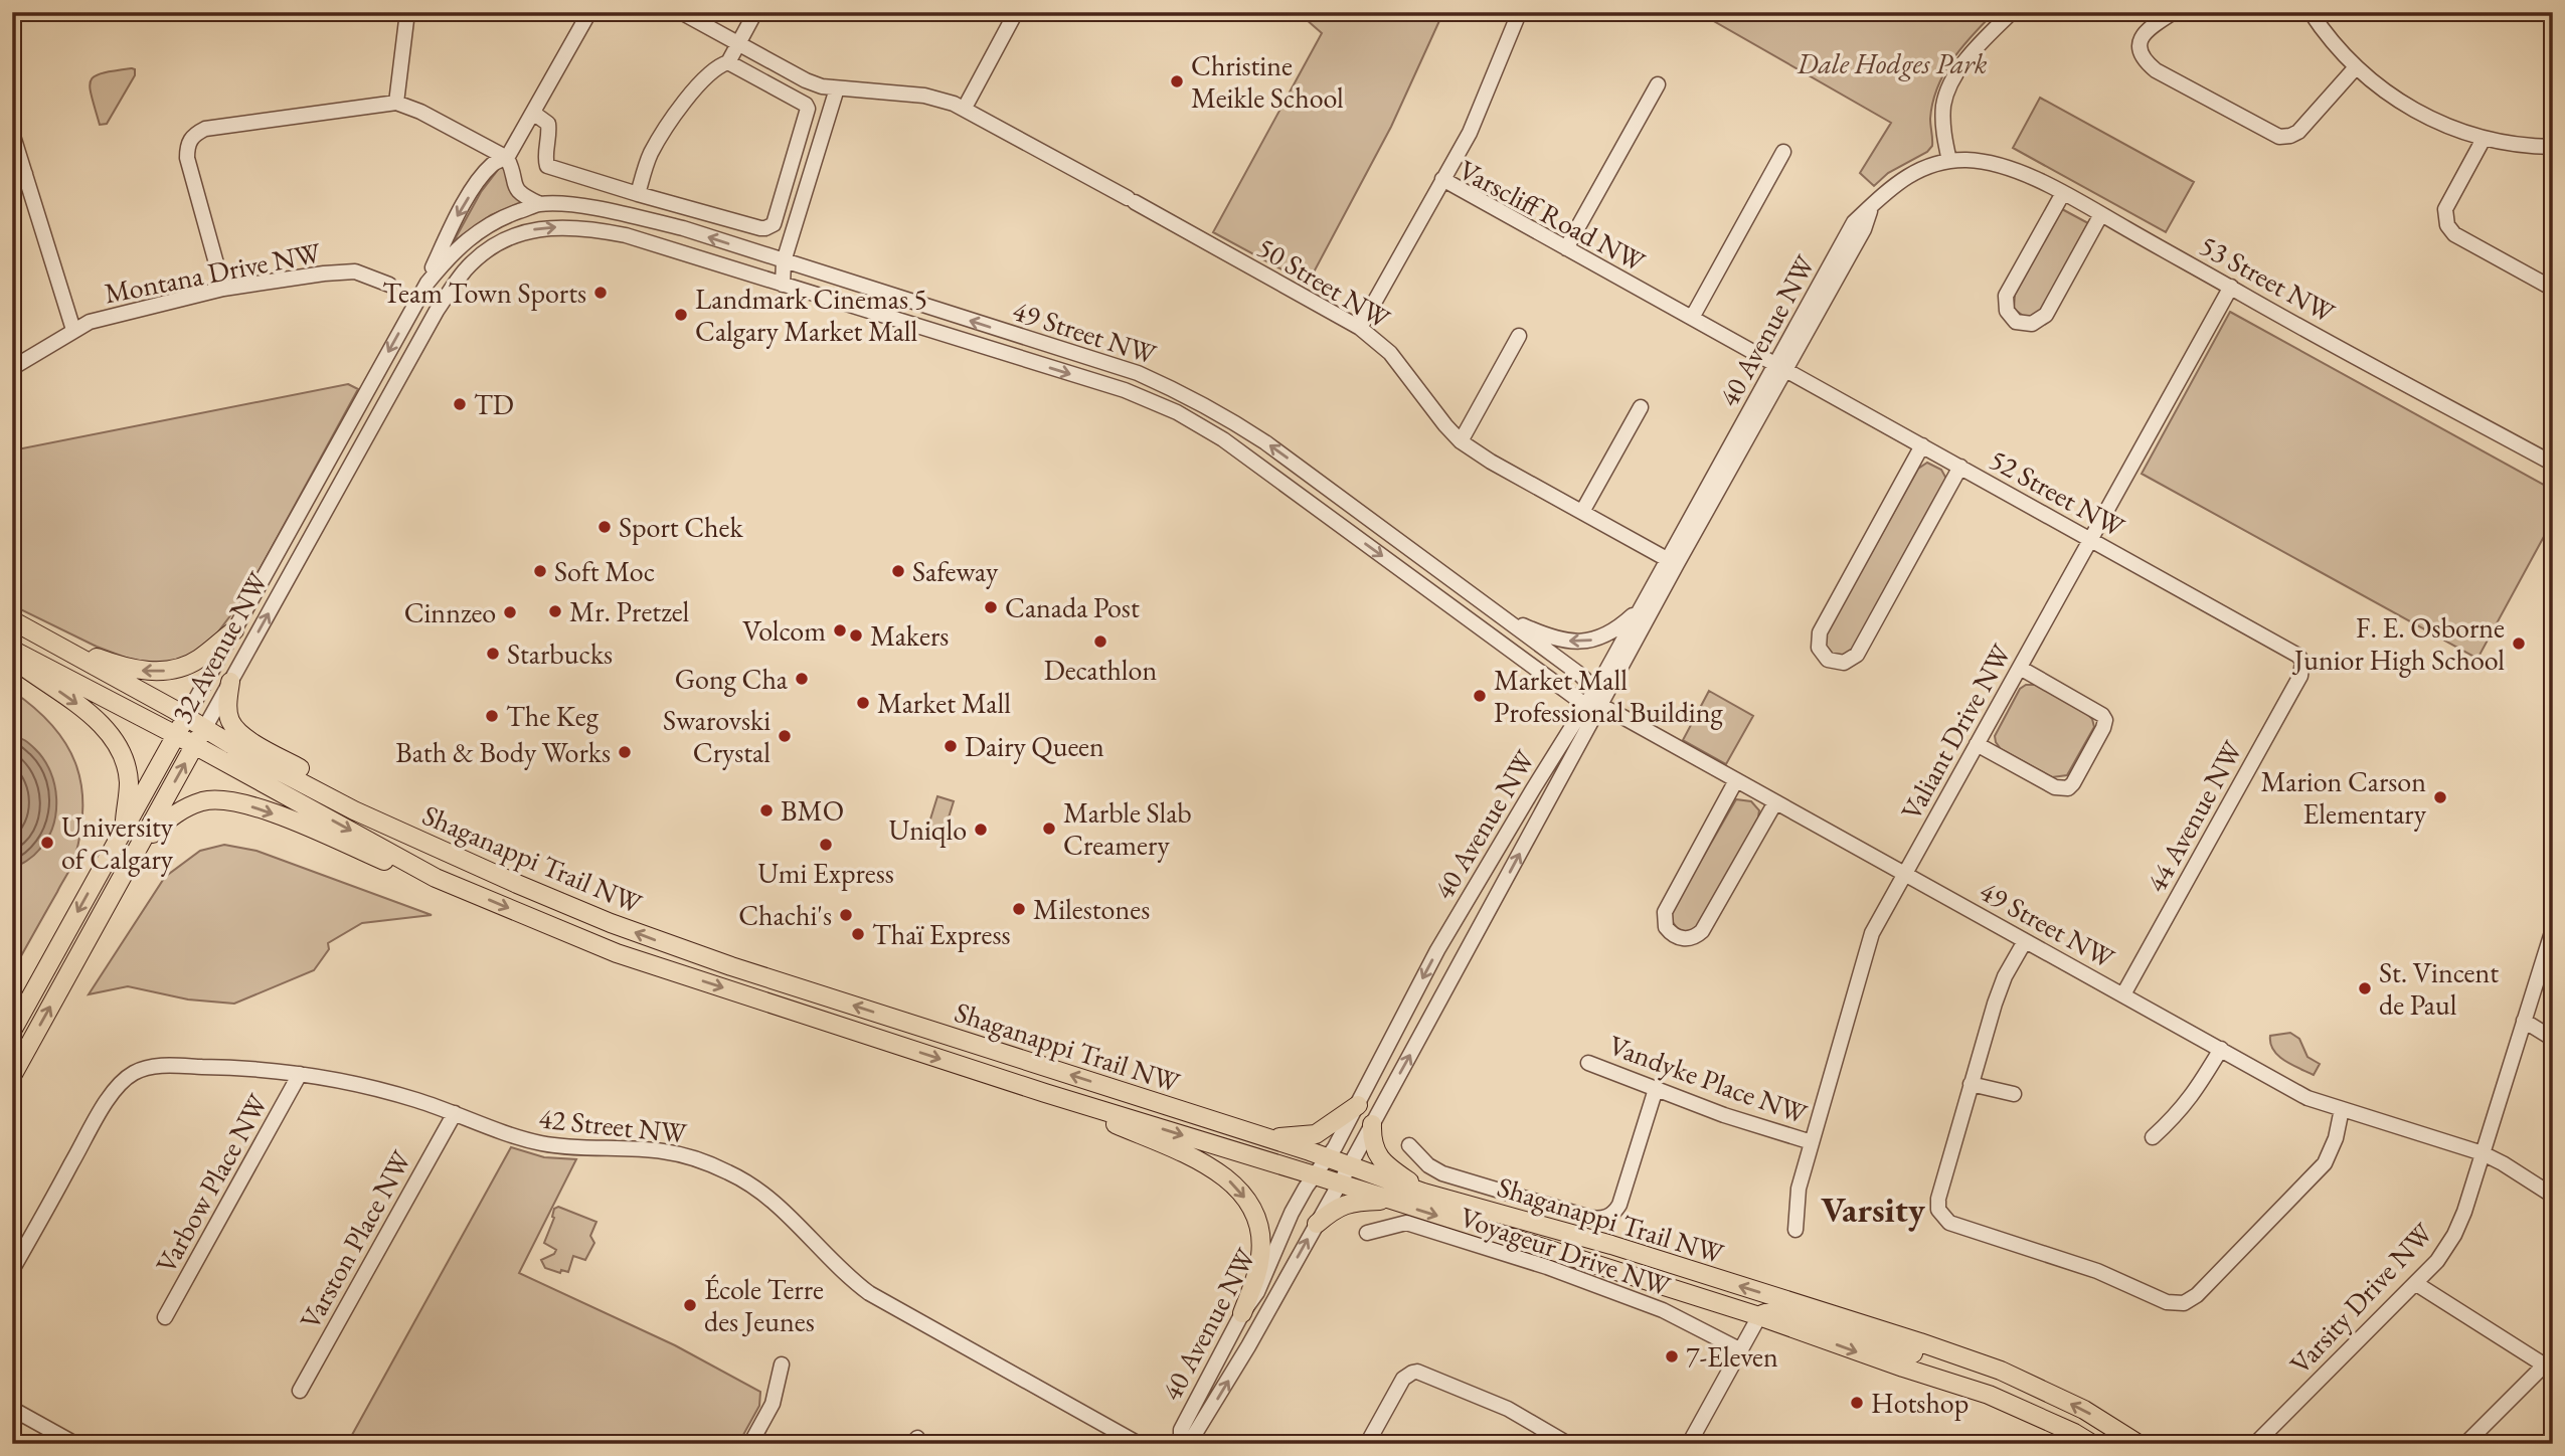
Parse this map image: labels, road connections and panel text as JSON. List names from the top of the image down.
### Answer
{
  "streets": {
    "main road": ["32 Avenue NW", "Shaganappi Trail NW"],
    "street": [
      "Varscliff Road NW",
      "Montana Drive NW",
      "53 Street NW",
      "50 Street NW",
      "40 Avenue NW",
      "49 Street NW",
      "52 Street NW",
      "Valiant Drive NW",
      "44 Avenue NW",
      "Vandyke Place NW",
      "42 Street NW",
      "Varbow Place NW",
      "Varston Place NW",
      "Voyageur Drive NW",
      "Varsity Drive NW"
    ]
  },
  "crossings": [
    ["Varscliff Road NW", "50 Street NW"],
    ["Varscliff Road NW", "40 Avenue NW"],
    ["Varscliff Road NW", "52 Street NW"],
    ["53 Street NW", "40 Avenue NW"],
    ["53 Street NW", "Valiant Drive NW"],
    ["50 Street NW", "40 Avenue NW"],
    ["40 Avenue NW", "49 Street NW"],
    ["40 Avenue NW", "52 Street NW"],
    ["40 Avenue NW", "Shaganappi Trail NW"],
    ["49 Street NW", "32 Avenue NW"],
    ["49 Street NW", "Valiant Drive NW"],
    ["49 Street NW", "44 Avenue NW"],
    ["49 Street NW", "Varsity Drive NW"],
    ["52 Street NW", "Valiant Drive NW"],
    ["52 Street NW", "44 Avenue NW"],
    ["32 Avenue NW", "Shaganappi Trail NW"],
    ["Valiant Drive NW", "Vandyke Place NW"],
    ["Vandyke Place NW", "Voyageur Drive NW"],
    ["42 Street NW", "Varbow Place NW"],
    ["42 Street NW", "Varston Place NW"]
  ],
  "districts": ["Varsity"],
  "parks": ["Dale Hodges Park"],
  "places": [
    "Christine Meikle School",
    "Team Town Sports",
    "Landmark Cinemas 5 Calgary Market Mall",
    "TD",
    "Sport Chek",
    "Soft Moc",
    "Safeway",
    "Canada Post",
    "Mr. Pretzel",
    "Cinnzeo",
    "Volcom",
    "Makers",
    "Decathlon",
    "F. E. Osborne Junior High School",
    "Starbucks",
    "Gong Cha",
    "Market Mall Professional Building",
    "Market Mall",
    "The Keg",
    "Swarovski Crystal",
    "Dairy Queen",
    "Bath & Body Works",
    "Marion Carson Elementary",
    "BMO",
    "Marble Slab Creamery",
    "Uniqlo",
    "University of Calgary",
    "Umi Express",
    "Milestones",
    "Chachi's",
    "Thaï Express",
    "St. Vincent de Paul",
    "École Terre des Jeunes",
    "7-Eleven",
    "Hotshop"
  ]
}
